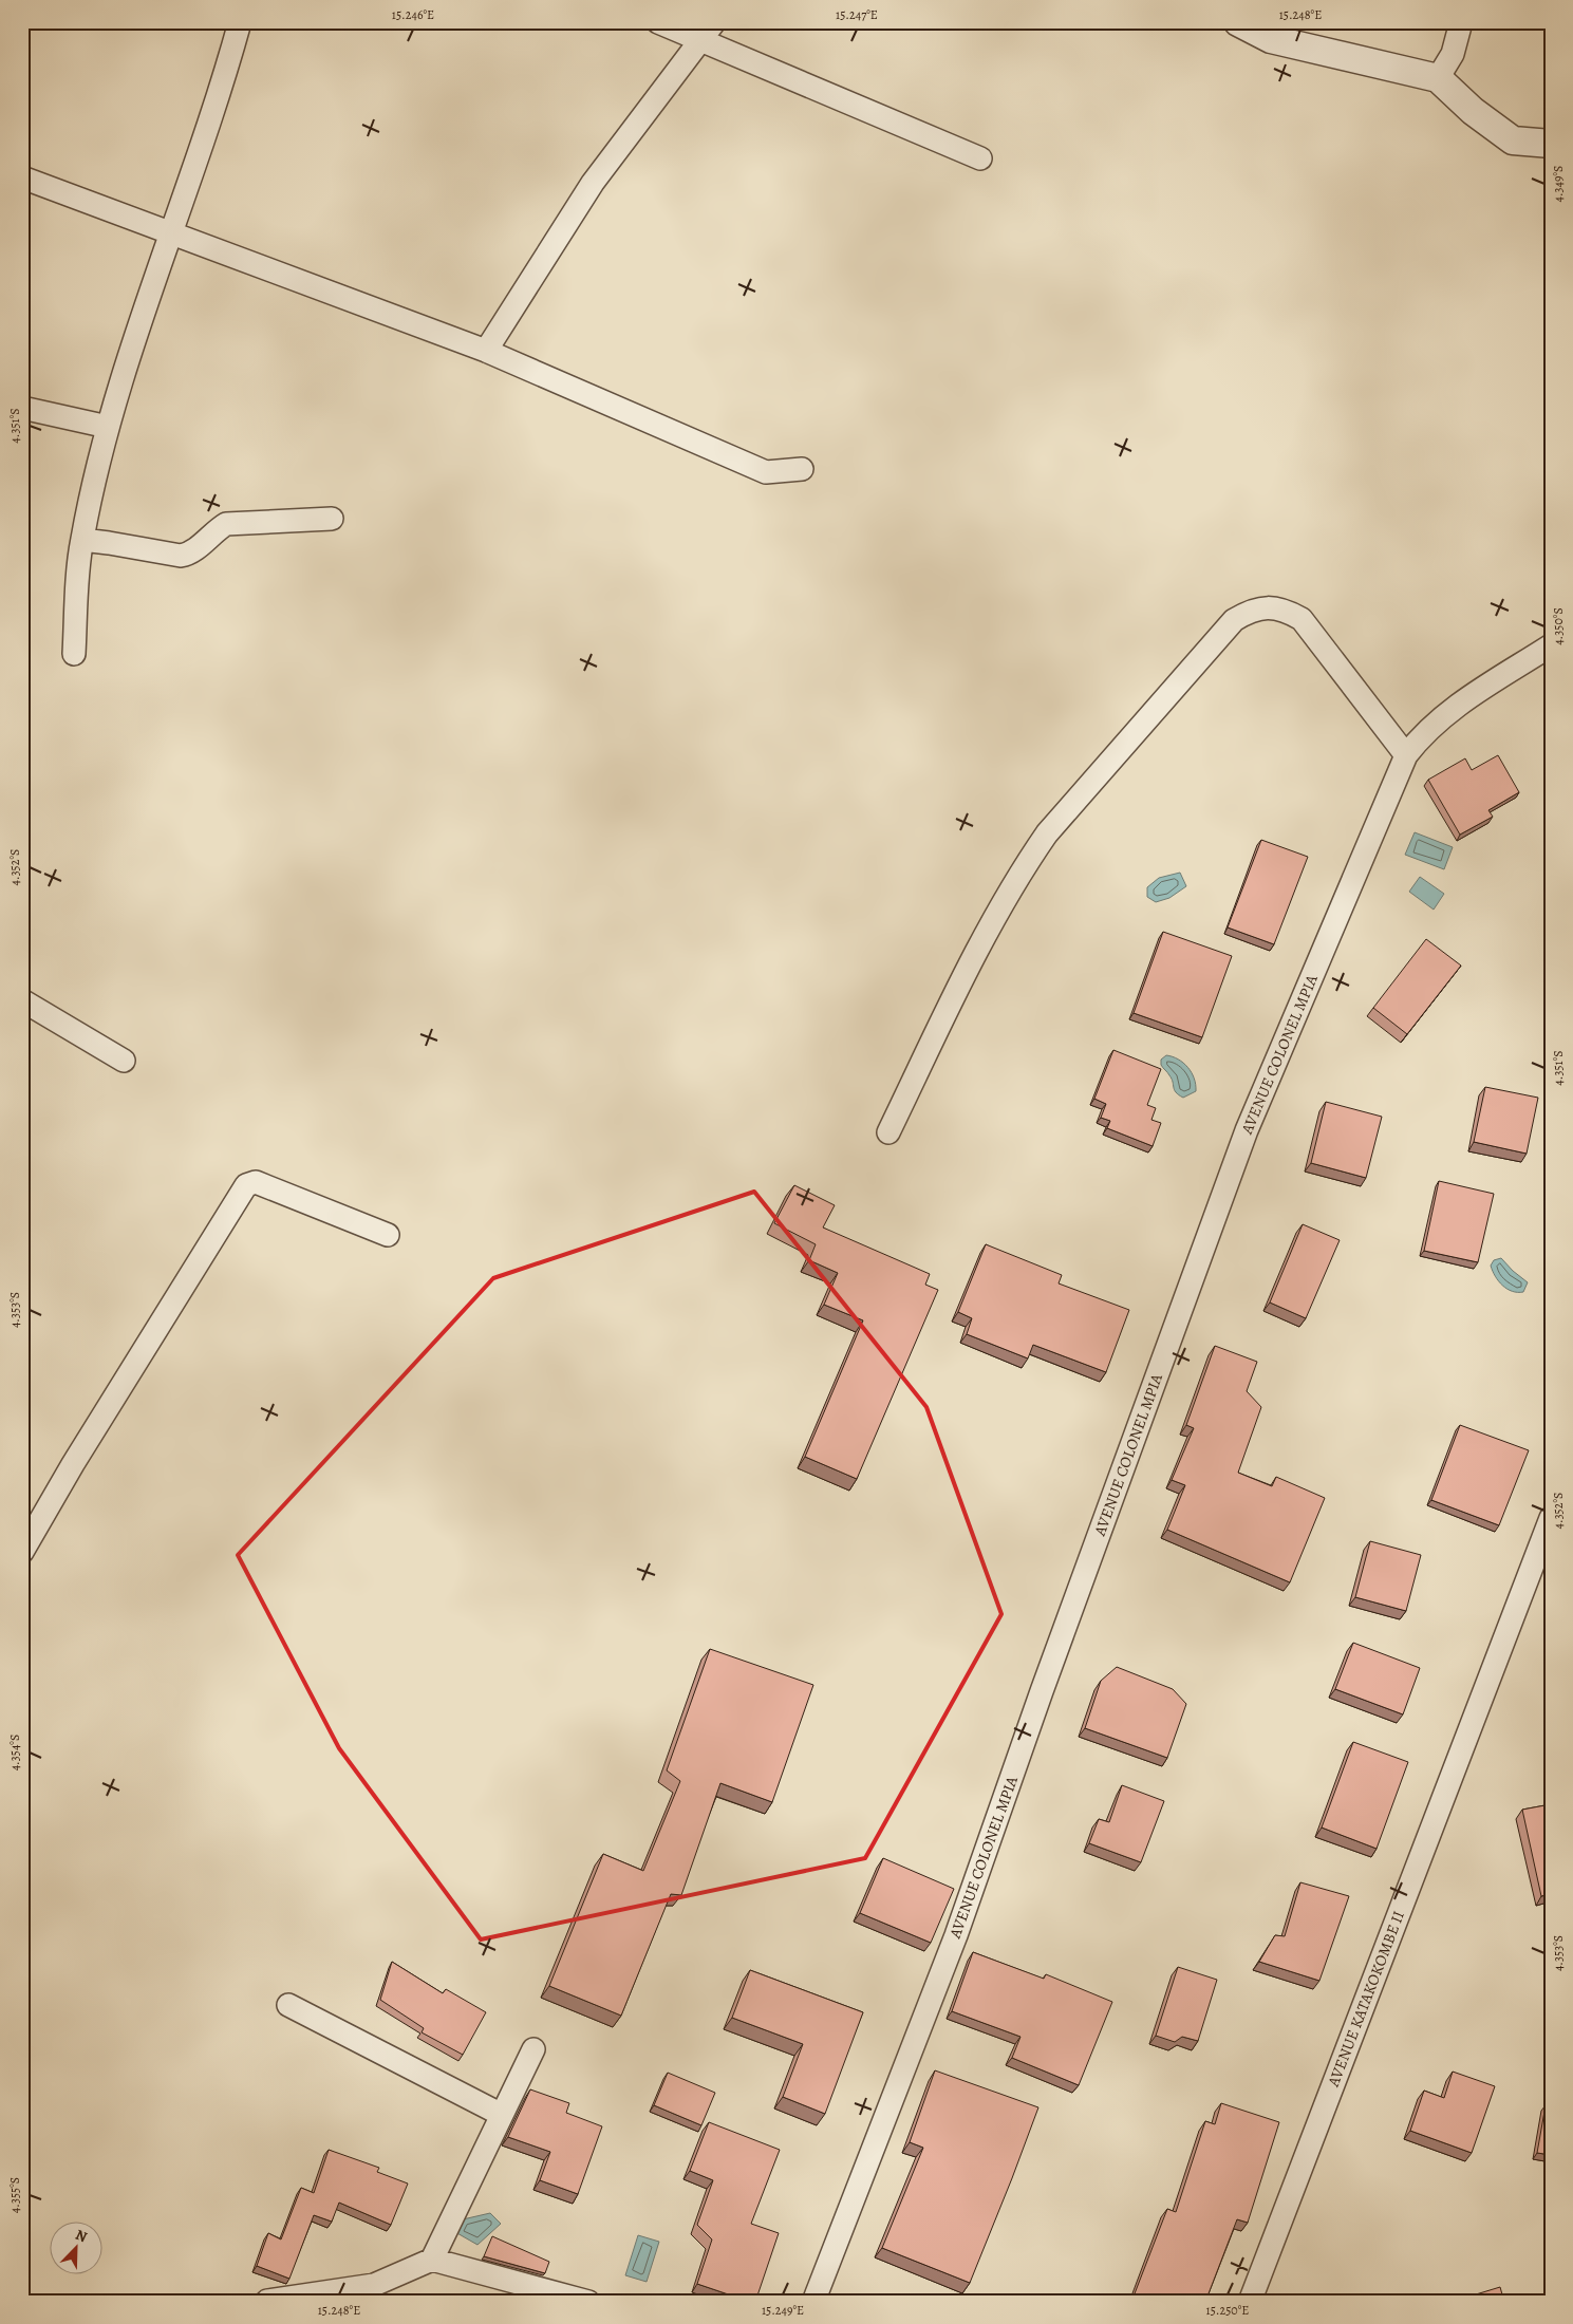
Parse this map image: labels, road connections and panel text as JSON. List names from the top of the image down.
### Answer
{
  "streets": {
    "street": ["AVENUE COLONEL MPIA", "AVENUE KATAKOKOMBE II"]
  },
  "north": "top right",
  "coordinates": [
    "15.246°E",
    "15.247°E",
    "15.248°E",
    "4.349°S",
    "4.351°S",
    "4.350°S",
    "4.352°S",
    "4.353°S",
    "4.354°S",
    "4.355°S",
    "15.249°E",
    "15.250°E"
  ]
}
